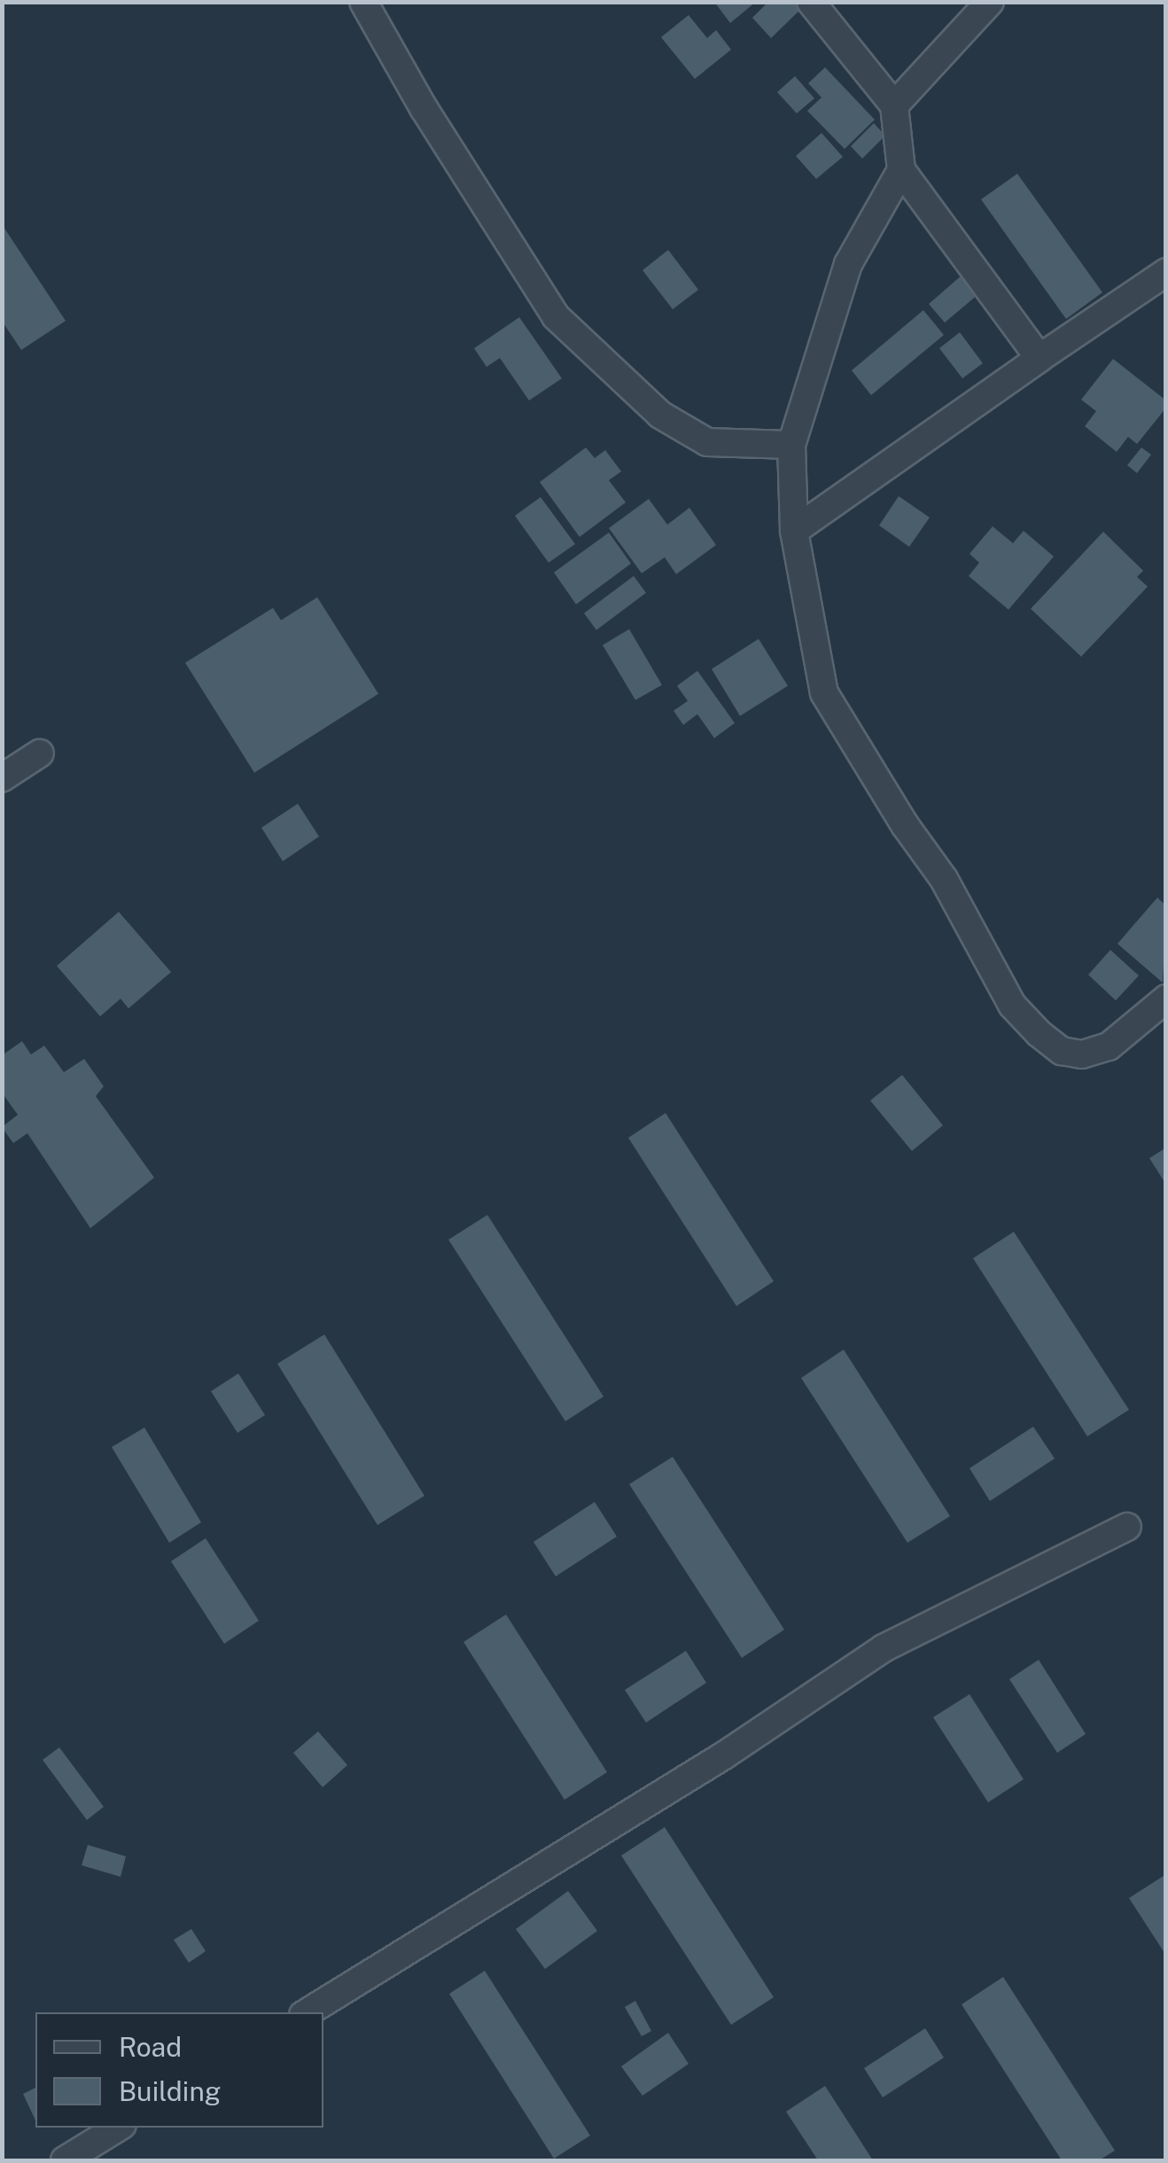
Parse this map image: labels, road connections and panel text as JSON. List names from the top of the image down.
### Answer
{
  "legend": ["Road", "Building"]
}
